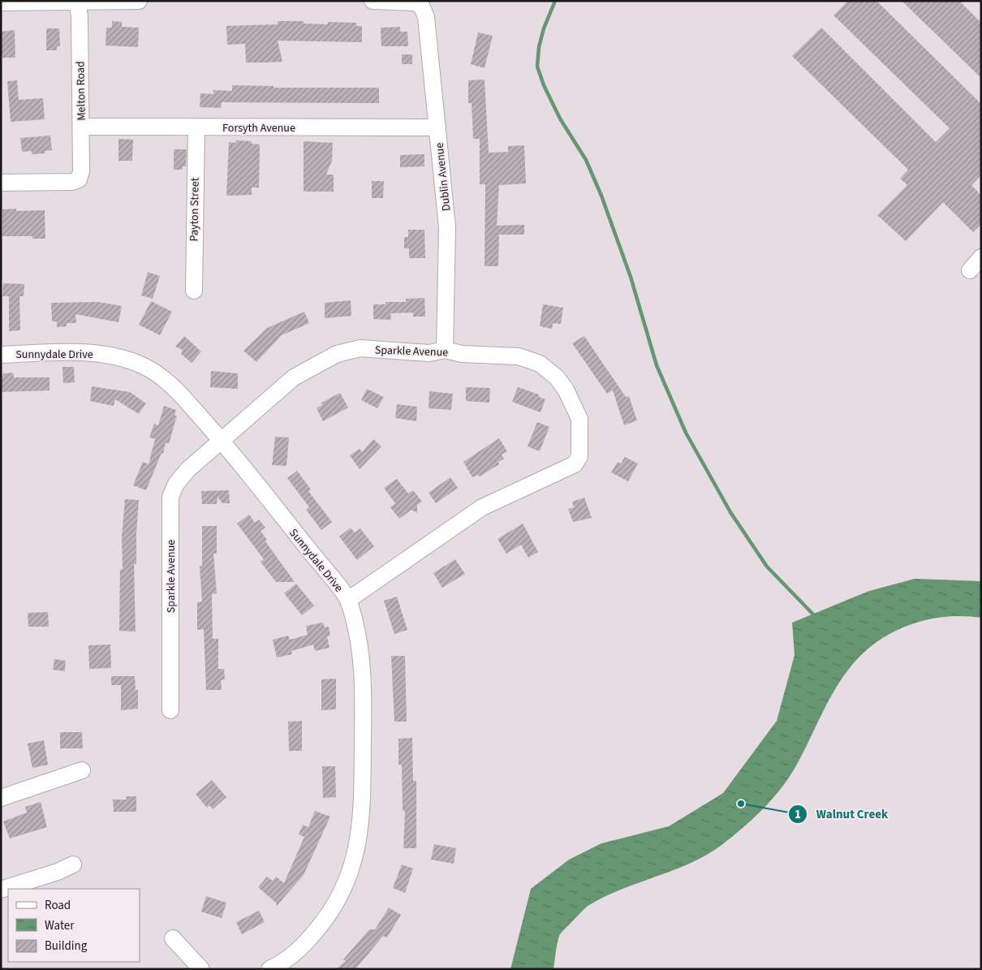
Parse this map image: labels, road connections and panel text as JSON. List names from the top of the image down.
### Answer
{
  "streets": {
    "street": [
      "Melton Road",
      "Forsyth Avenue",
      "Dublin Avenue",
      "Payton Street",
      "Sparkle Avenue",
      "Sunnydale Drive"
    ]
  },
  "crossings": [
    ["Melton Road", "Forsyth Avenue"],
    ["Forsyth Avenue", "Dublin Avenue"],
    ["Forsyth Avenue", "Payton Street"],
    ["Dublin Avenue", "Sparkle Avenue"],
    ["Sparkle Avenue", "Sunnydale Drive"]
  ],
  "places": ["Walnut Creek"],
  "legend": ["Road", "Water", "Building"]
}
